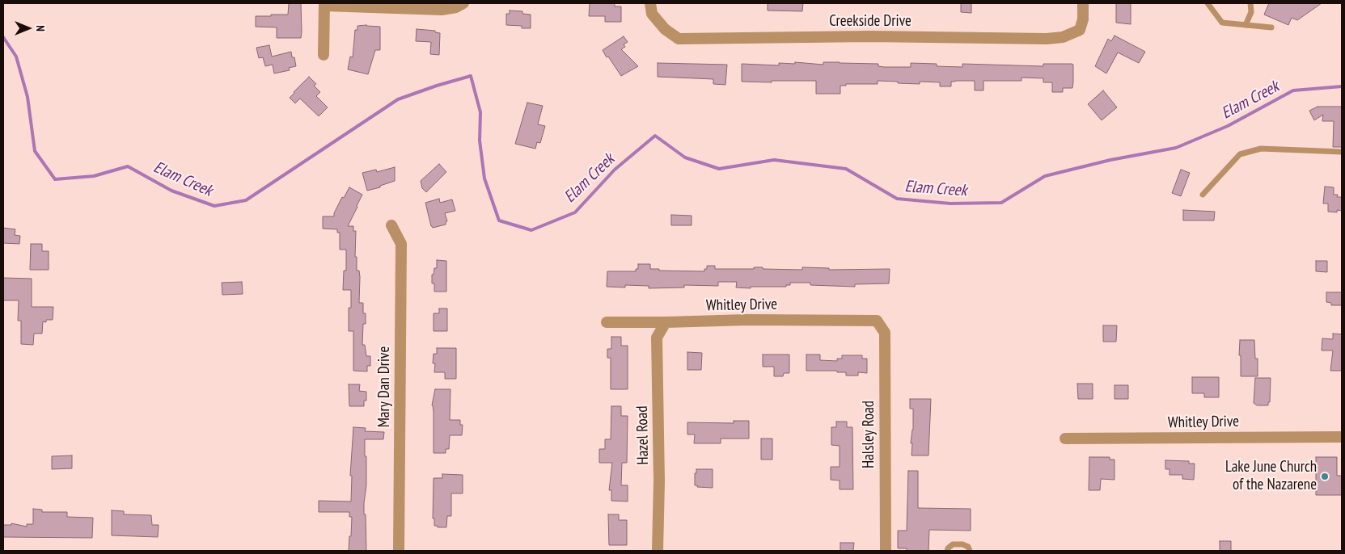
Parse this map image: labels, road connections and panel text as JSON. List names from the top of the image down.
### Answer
{
  "streets": {
    "street": [
      "Creekside Drive",
      "Whitley Drive",
      "Mary Dan Drive",
      "Halsley Road",
      "Hazel Road"
    ]
  },
  "crossings": [
    ["Whitley Drive", "Halsley Road"],
    ["Whitley Drive", "Hazel Road"]
  ],
  "water": ["Elam Creek"],
  "places": ["Lake June Church of the Nazarene"],
  "north": "right"
}
